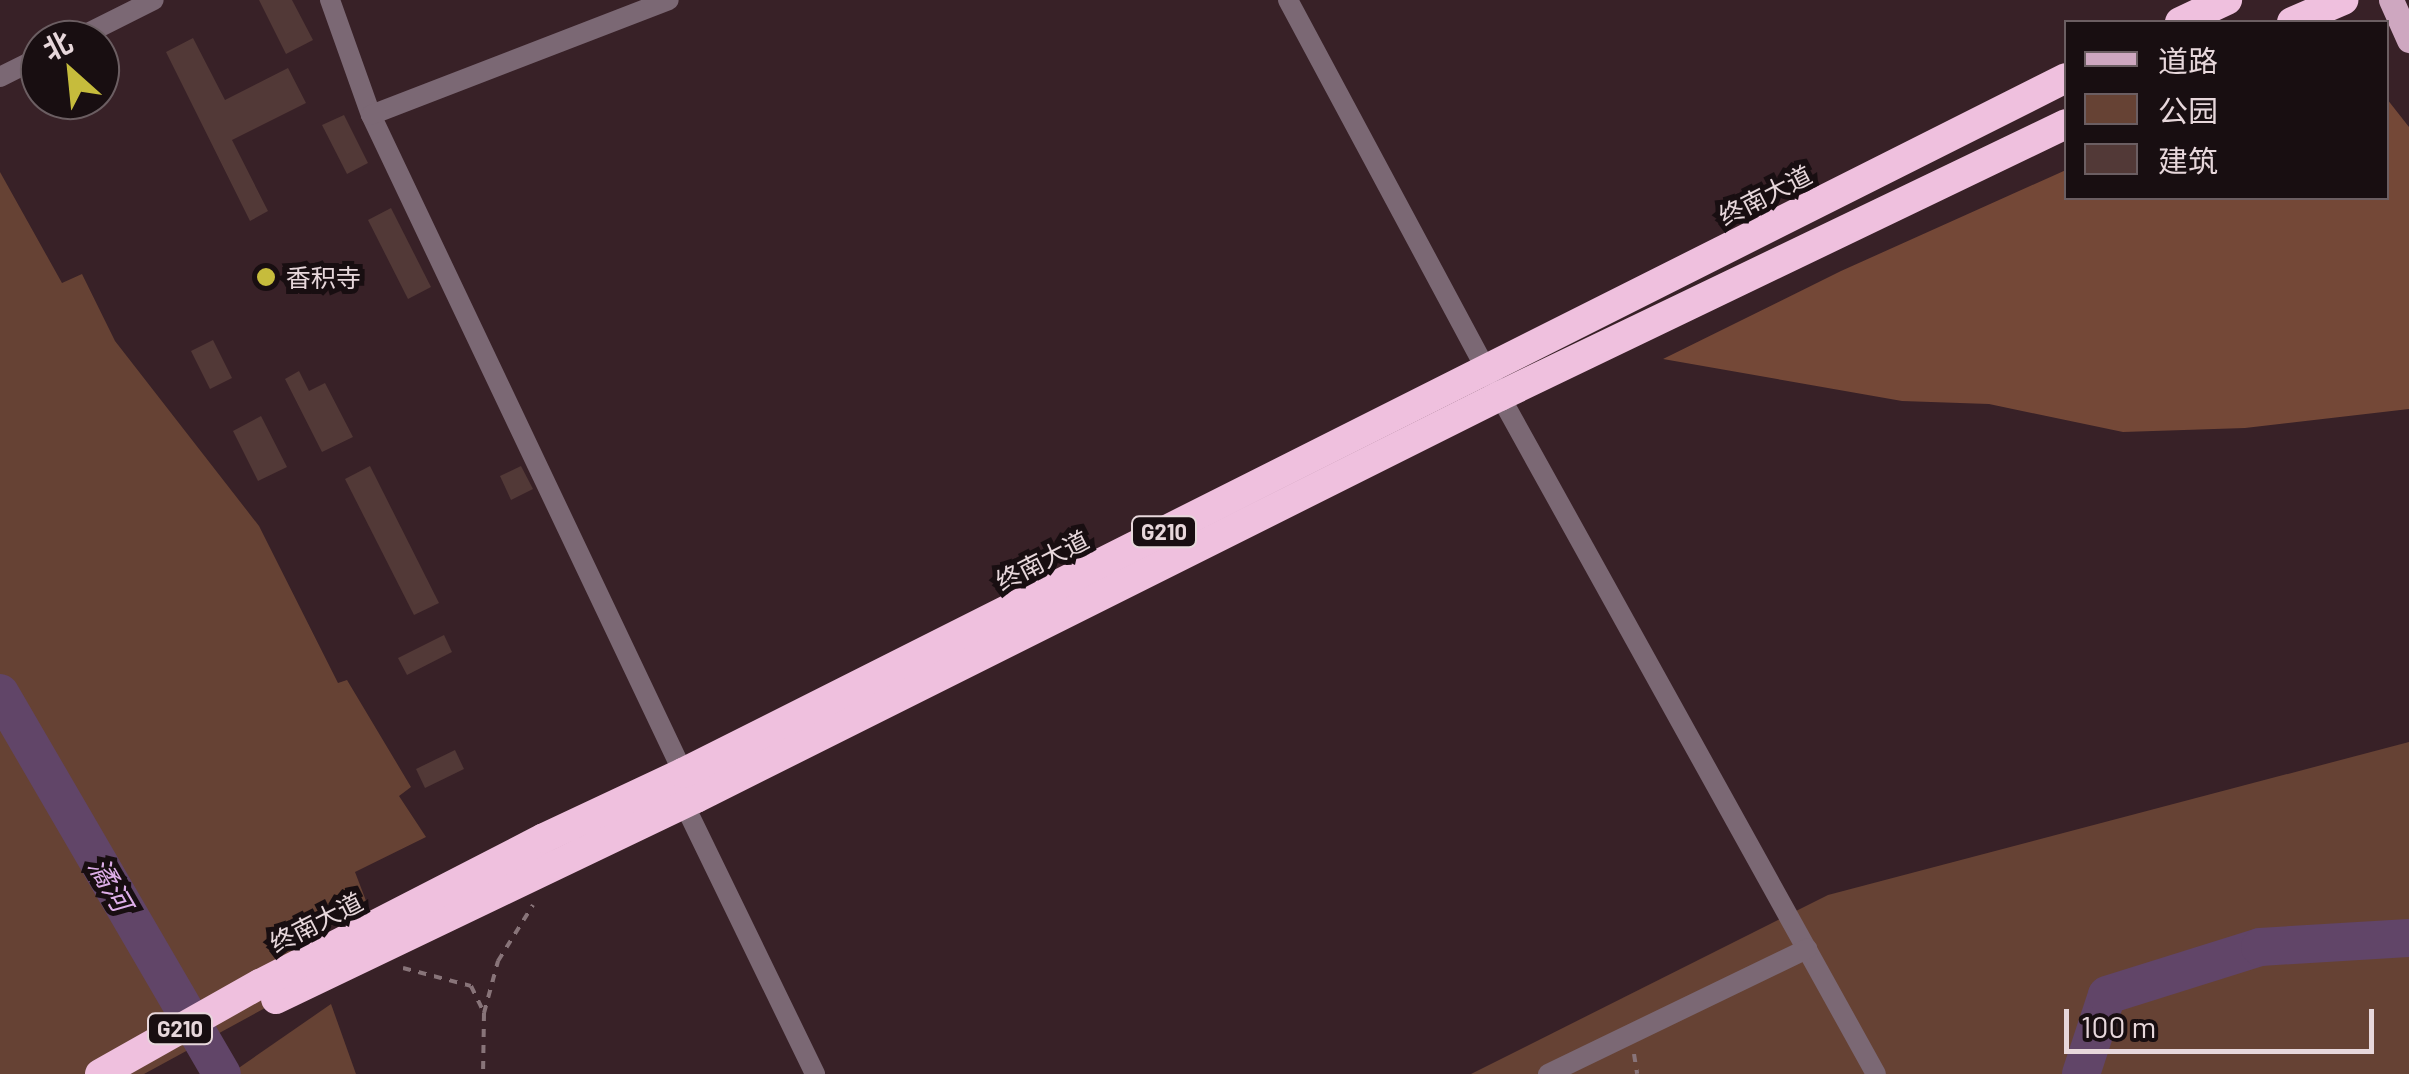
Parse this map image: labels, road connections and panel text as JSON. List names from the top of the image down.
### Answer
{
  "streets": {
    "highway": ["终南大道", "G210"]
  },
  "water": ["潏河"],
  "places": ["香积寺"],
  "legend": ["道路", "公园", "建筑"],
  "scale_bar": "100 m",
  "north": "top left"
}
